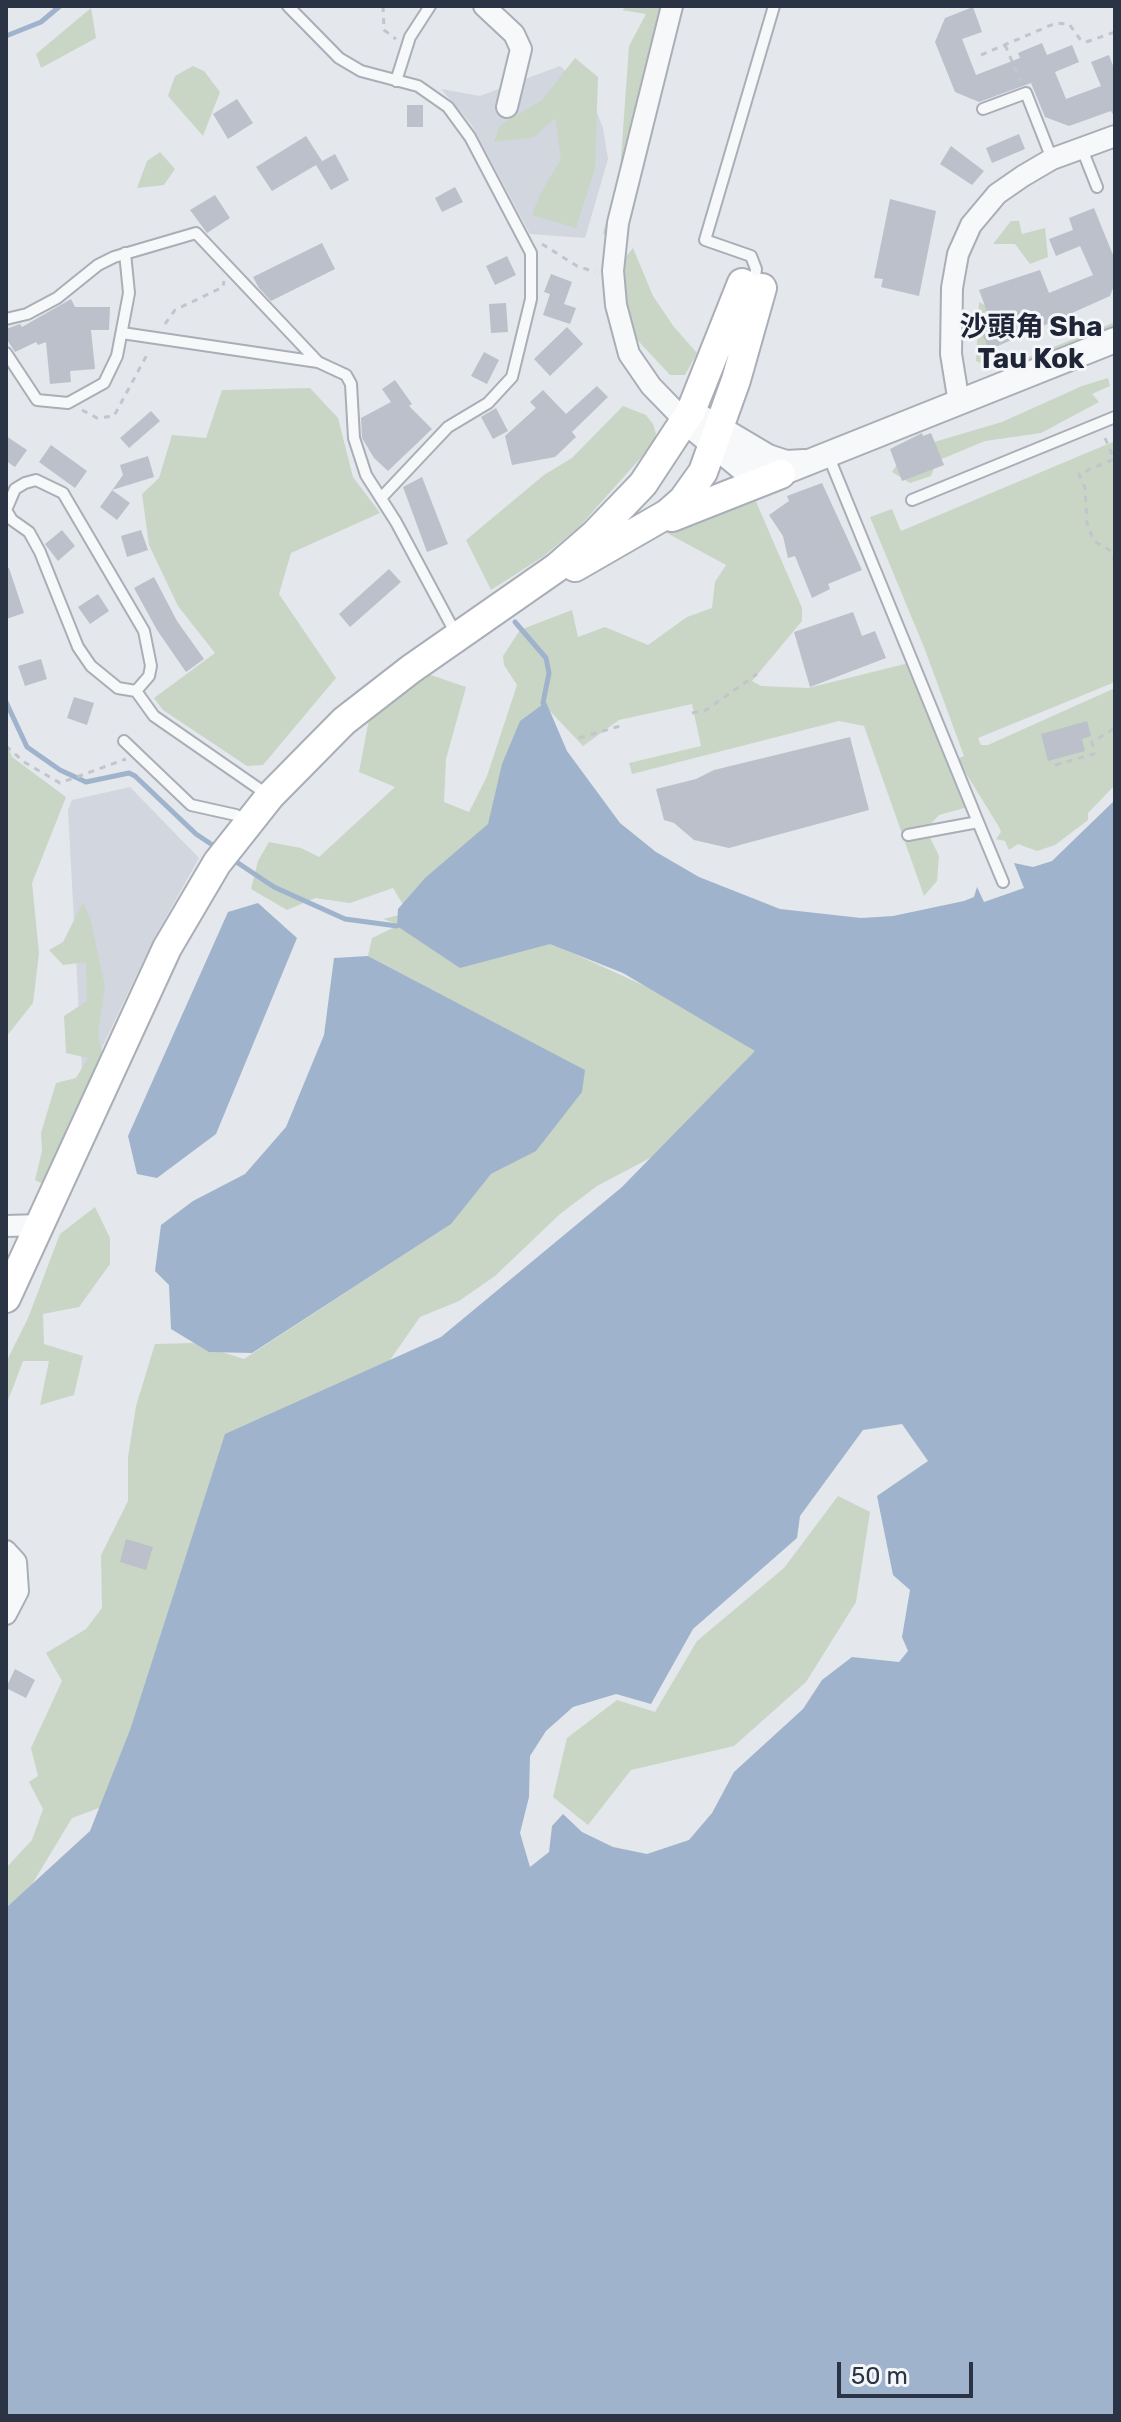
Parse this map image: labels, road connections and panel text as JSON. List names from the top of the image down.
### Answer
{
  "districts": ["沙頭角 Sha Tau Kok"],
  "scale_bar": "50 m"
}
